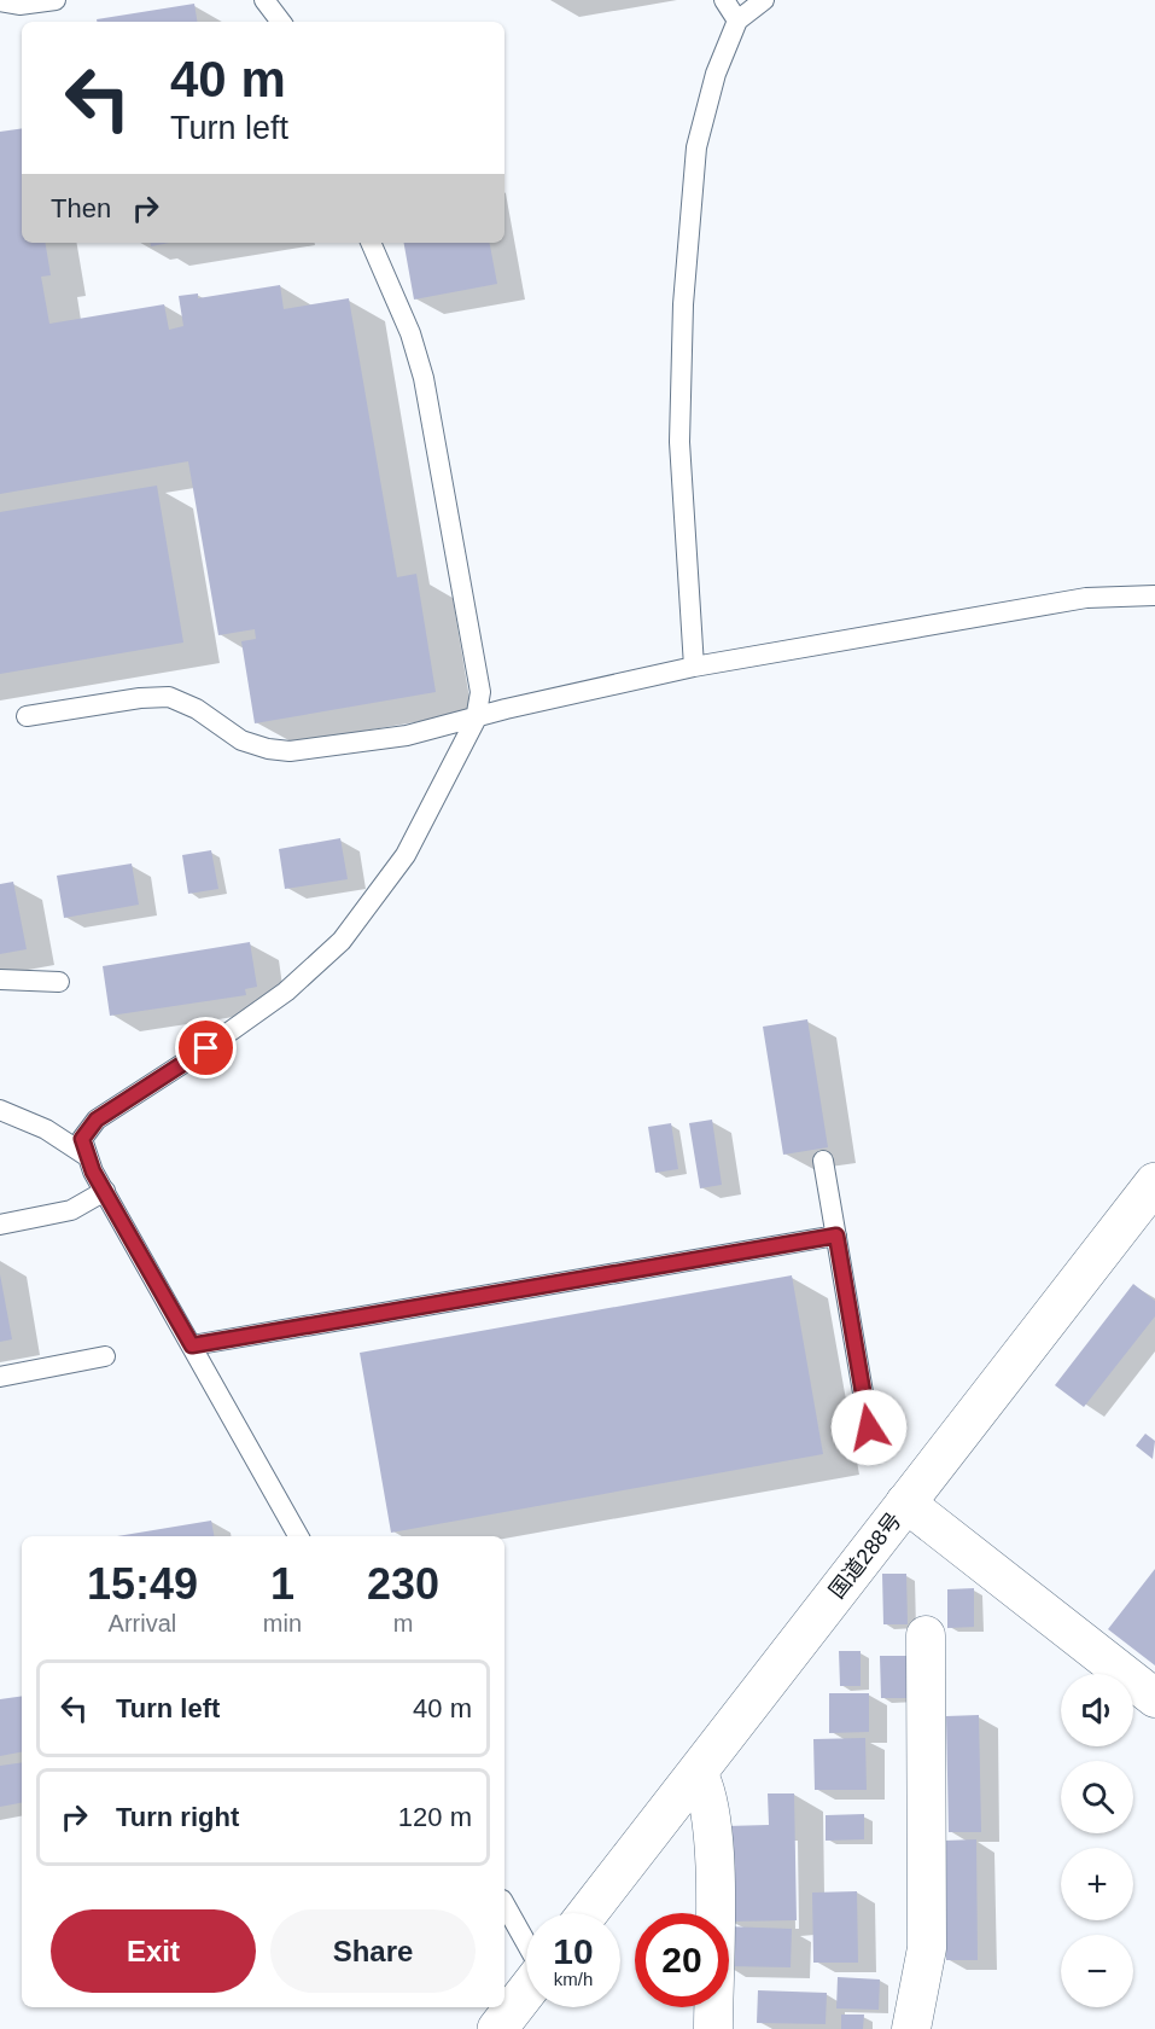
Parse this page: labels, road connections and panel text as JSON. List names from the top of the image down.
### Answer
{
  "streets": {
    "highway": ["国道288号"]
  },
  "page": {
    "turn": ["40 m", "Turn left"],
    "then": "Then",
    "eta": [
      "15:49",
      "Arrival",
      "1",
      "min",
      "230",
      "m"
    ],
    "list": [
      {
        "name": "Turn left",
        "value": "40 m"
      },
      {
        "name": "Turn right",
        "value": "120 m"
      }
    ],
    "map_buttons": ["+", "−"],
    "buttons": ["Exit", "Share"],
    "speed": "10 km/h",
    "limit": "20"
  }
}
